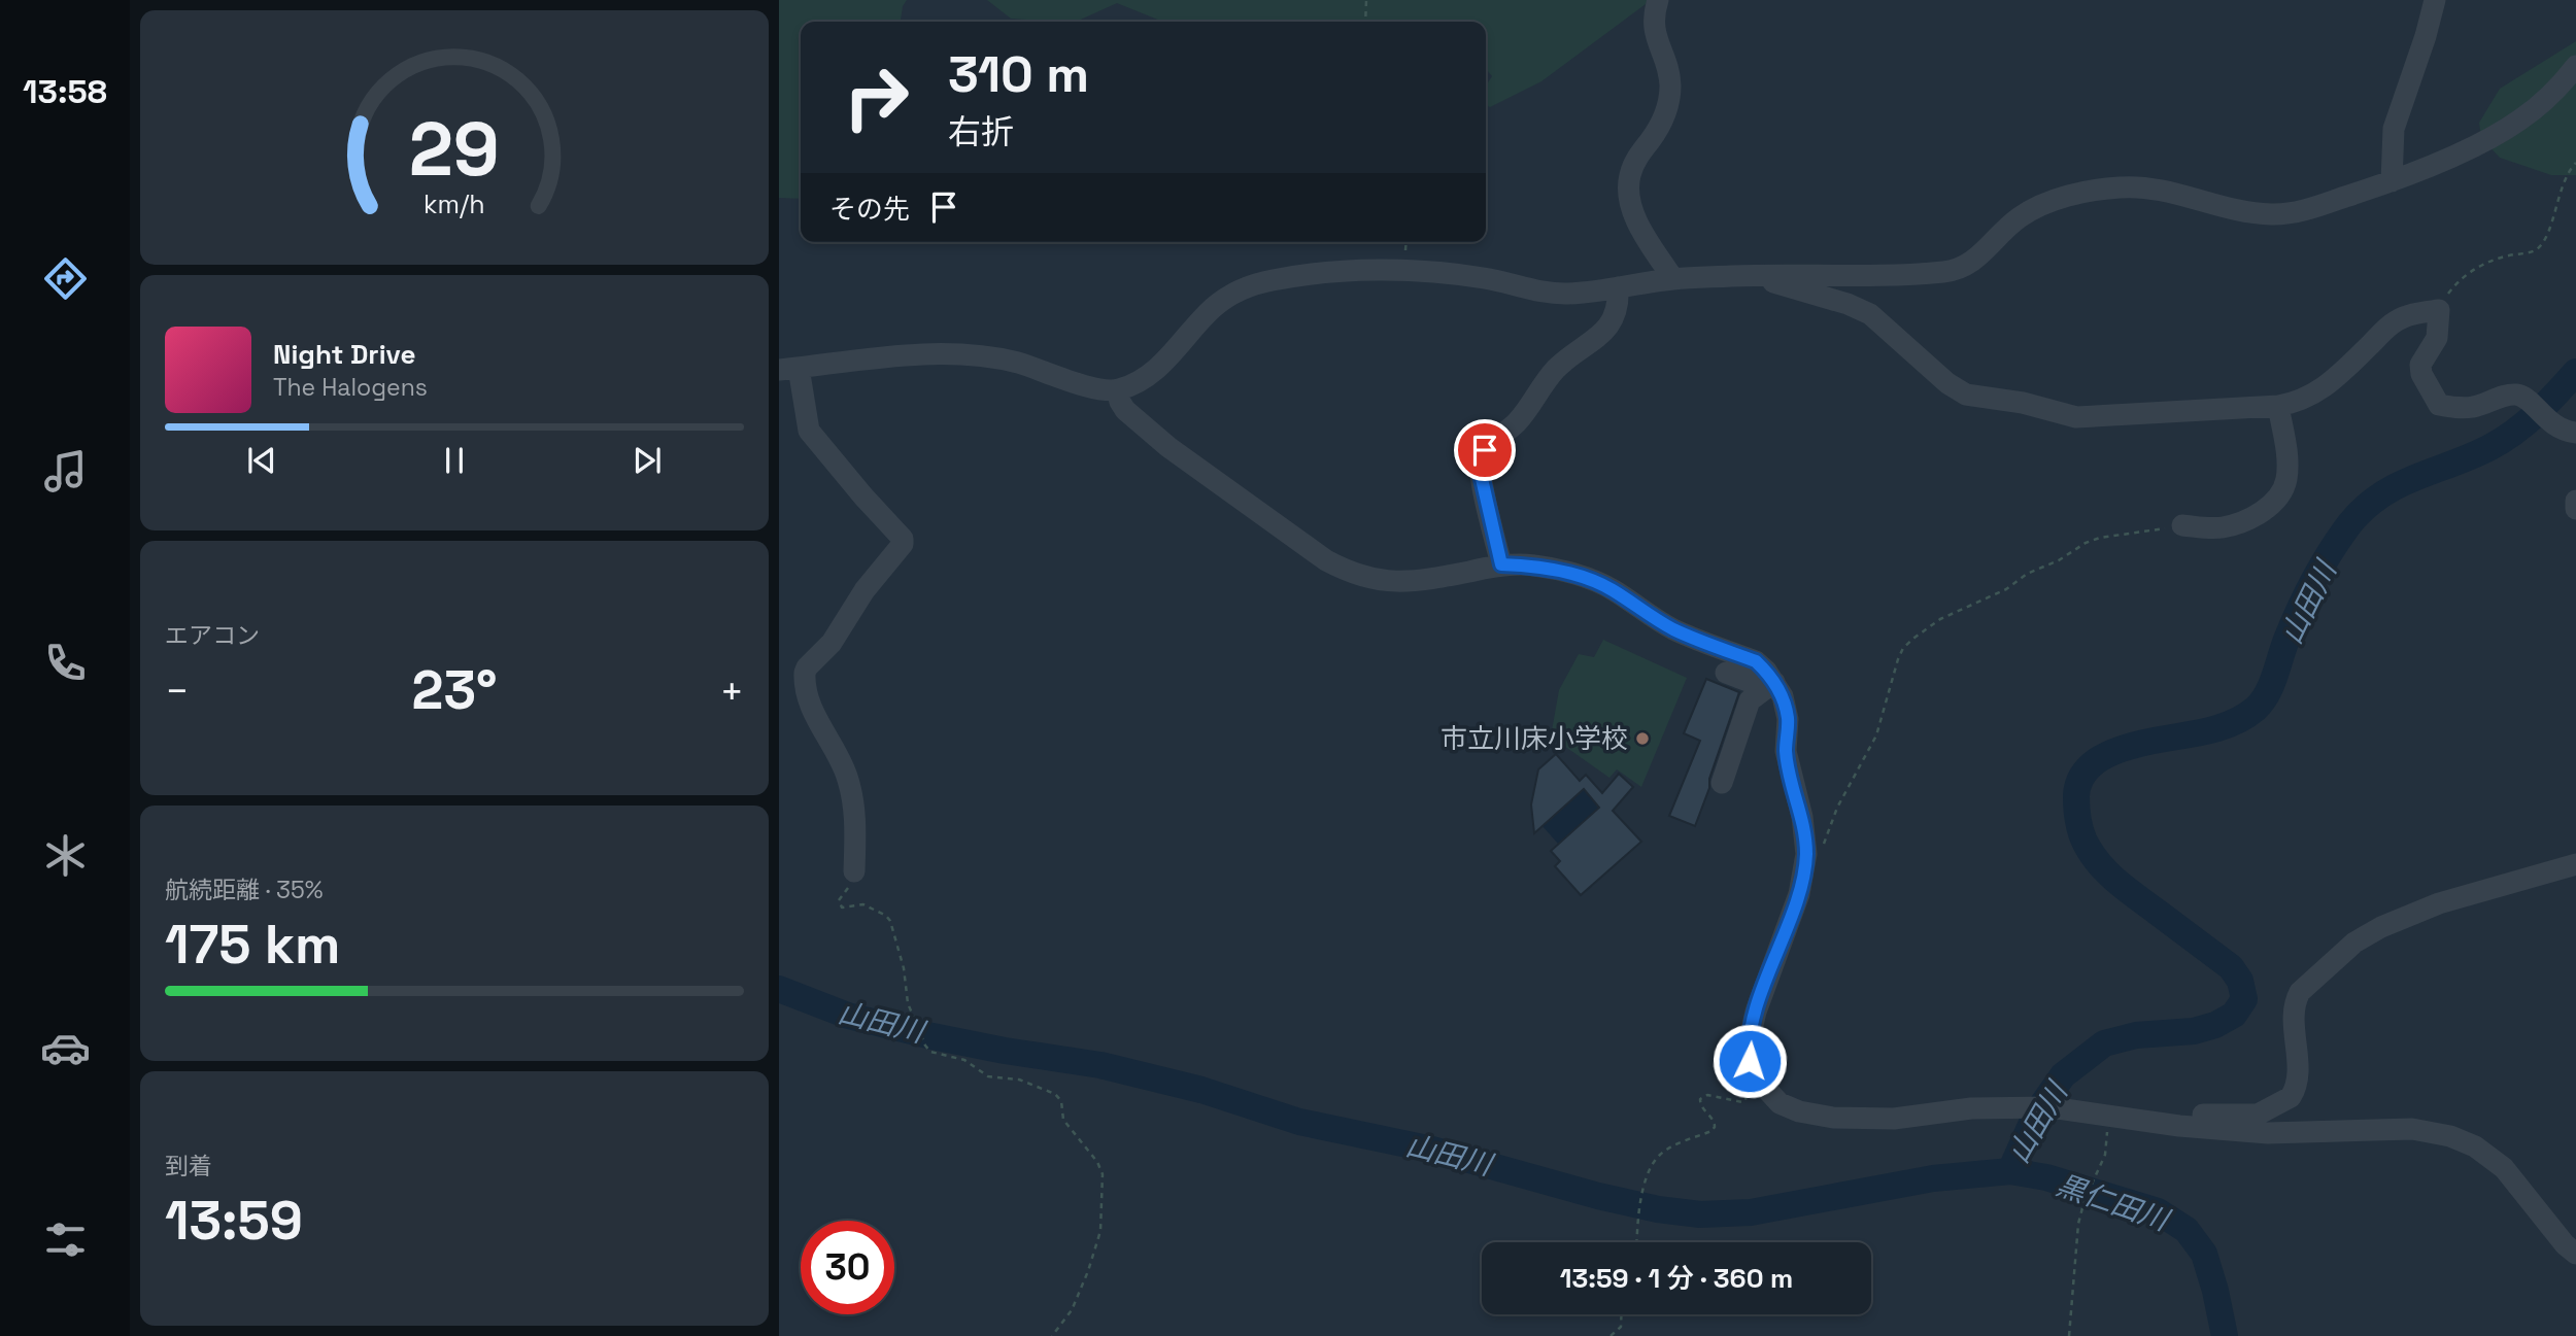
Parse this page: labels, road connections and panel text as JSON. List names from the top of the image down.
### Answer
{
  "water": ["山田川", "黒仁田川"],
  "places": ["市立川床小学校"],
  "page": {
    "tabs": "13:58",
    "turn": ["310 m", "右折"],
    "then": "その先",
    "song": ["Night Drive", "The Halogens"],
    "tile": [
      "エアコン",
      ["航続距離 · 35%", "175 km"],
      ["到着", "13:59"]
    ],
    "heat": ["−", "23°", "+"],
    "limit": "30",
    "trip": "13:59 · 1 分 · 360 m",
    "gauge": ["29", "km/h"]
  }
}
